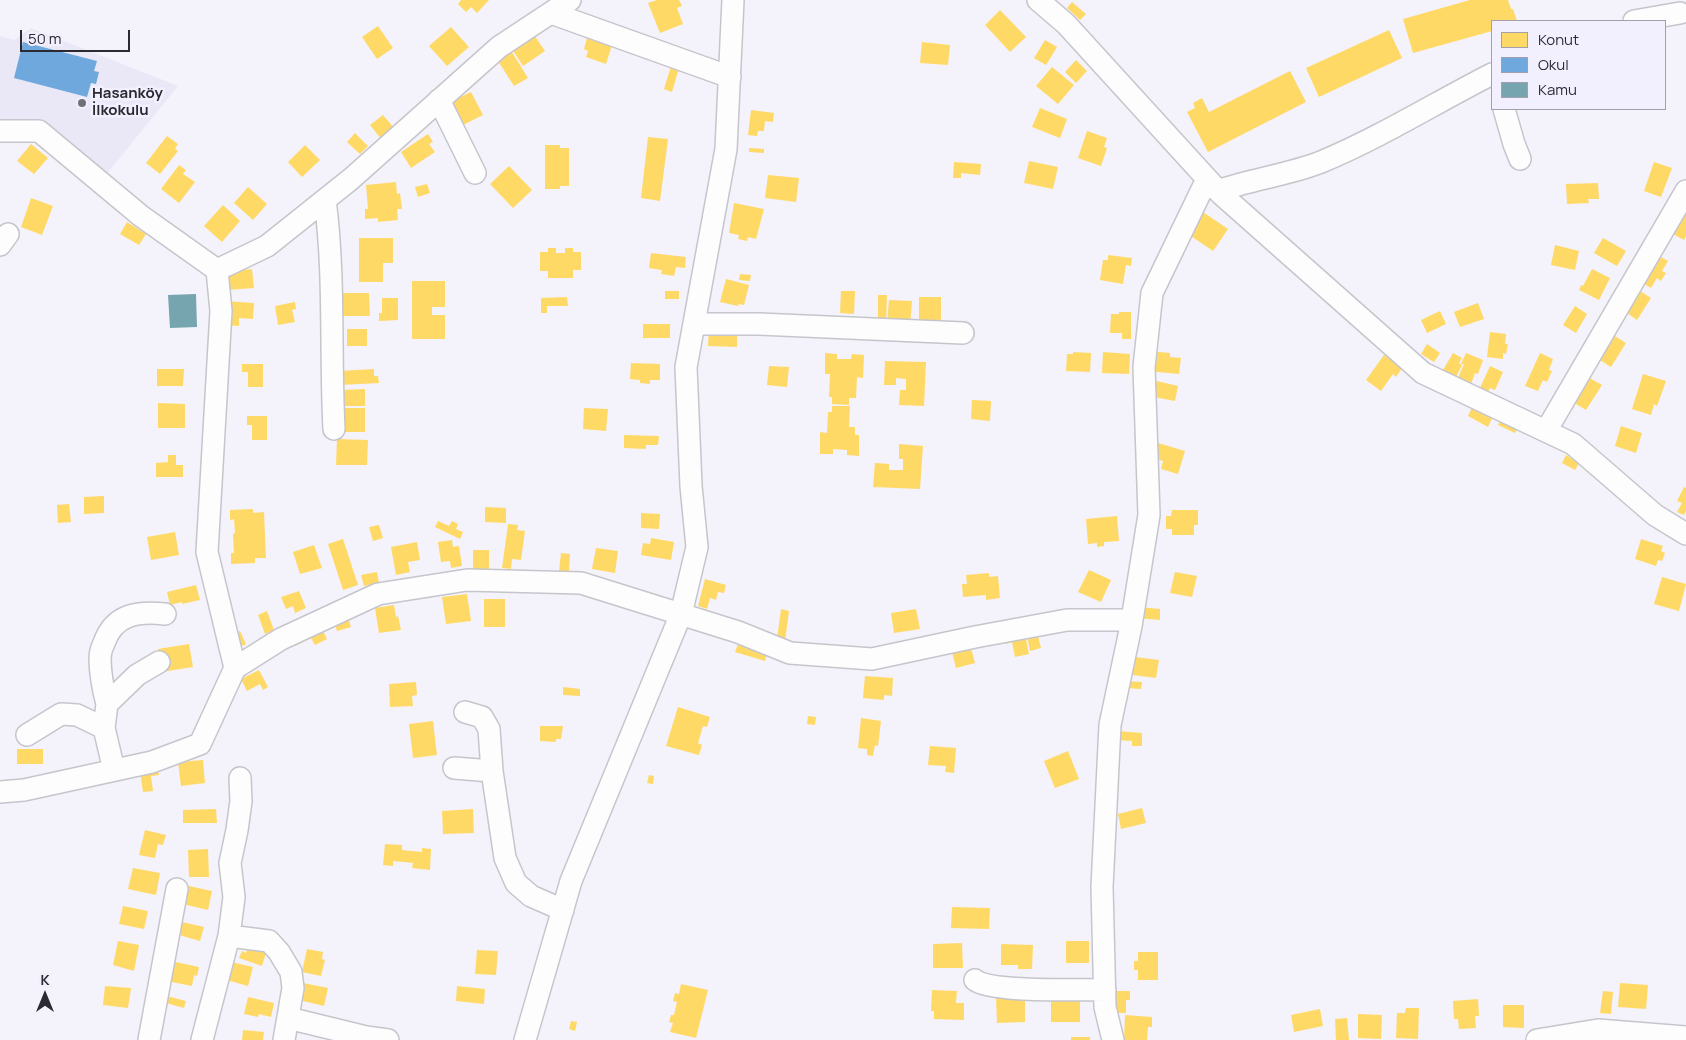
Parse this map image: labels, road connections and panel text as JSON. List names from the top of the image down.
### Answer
{
  "places": ["Hasanköy İlkokulu"],
  "legend": ["Konut", "Okul", "Kamu"],
  "scale_bar": "50 m",
  "north": "top"
}
